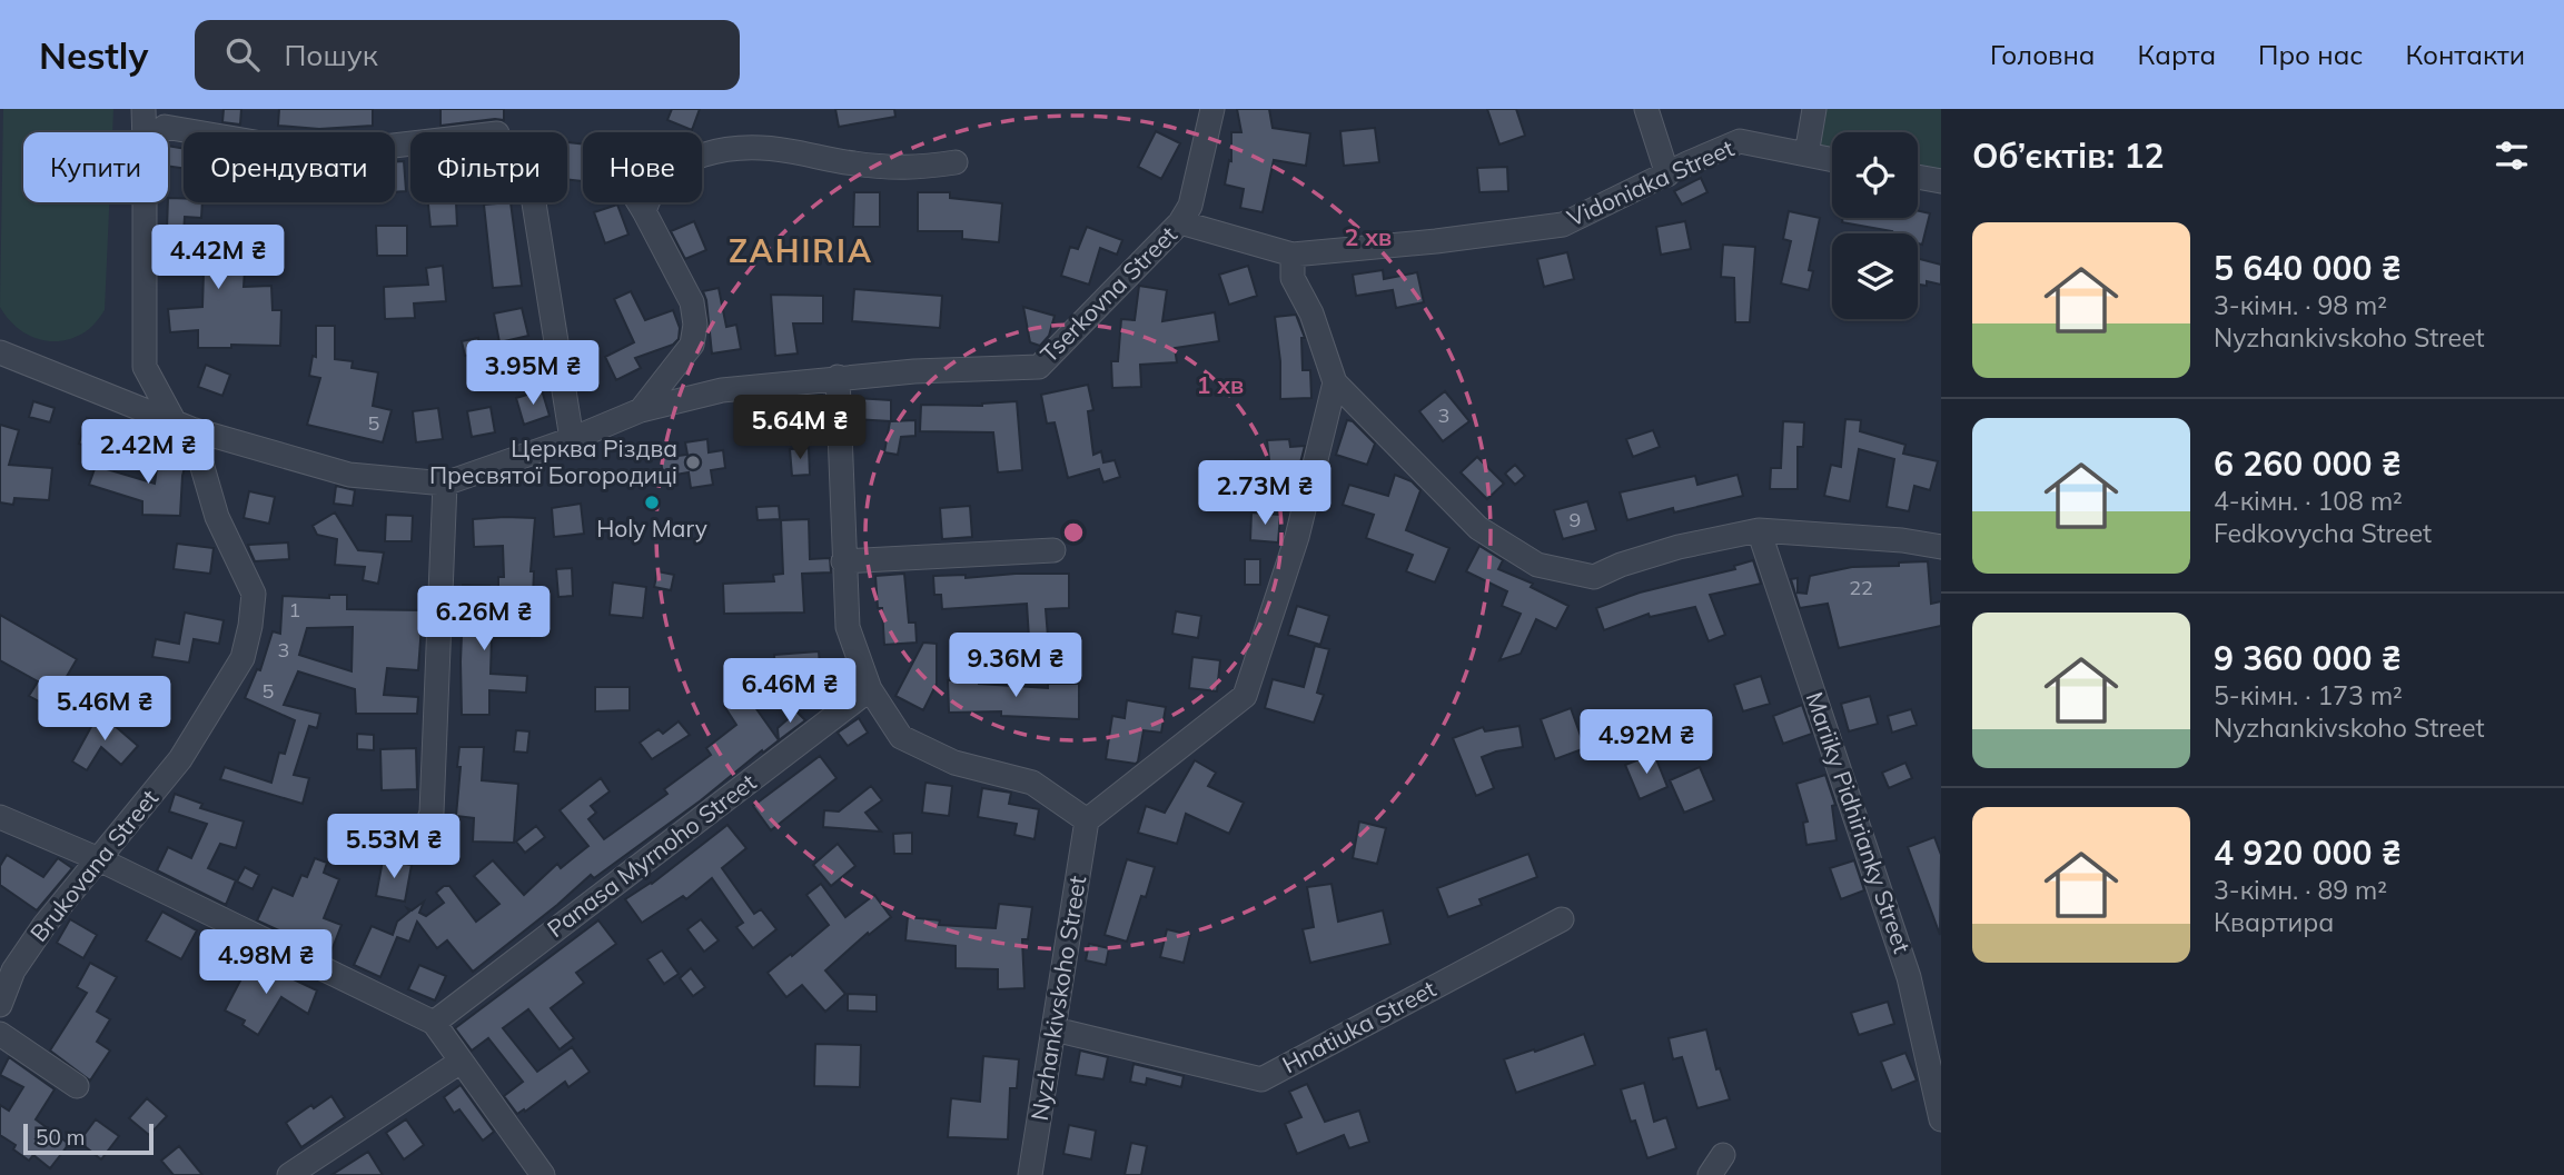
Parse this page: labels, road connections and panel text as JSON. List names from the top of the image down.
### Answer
{
  "streets": {
    "street": [
      "Vidoniaka Street",
      "Tserkovna Street",
      "Mariiky Pidhirianky Street",
      "Panasa Myrnoho Street",
      "Brukovana Street",
      "Nyzhankivskoho Street",
      "Hnatiuka Street"
    ]
  },
  "crossings": [
    ["Vidoniaka Street", "Tserkovna Street"],
    ["Tserkovna Street", "Brukovana Street"],
    ["Nyzhankivskoho Street", "Hnatiuka Street"]
  ],
  "districts": ["ZAHIRIA"],
  "places": ["Церква Різдва Пресвятої Богородиці", "Holy Mary"],
  "house_numbers": [
    "3",
    "5",
    "9",
    "22",
    "1",
    "3",
    "5"
  ],
  "scale_bar": "50 m",
  "page": {
    "header": "Nestly",
    "search": "Пошук",
    "nav": [
      "Головна",
      "Карта",
      "Про нас",
      "Контакти"
    ],
    "heading": "Об’єктів: 12",
    "chip": [
      "Купити",
      "Орендувати",
      "Фільтри",
      "Нове"
    ],
    "list": [
      {
        "name": "5 640 000 ₴",
        "note": "3-кімн. · 98 m² · Nyzhankivskoho Street"
      },
      {
        "name": "6 260 000 ₴",
        "note": "4-кімн. · 108 m² · Fedkovycha Street"
      },
      {
        "name": "9 360 000 ₴",
        "note": "5-кімн. · 173 m² · Nyzhankivskoho Street"
      },
      {
        "name": "4 920 000 ₴",
        "note": "3-кімн. · 89 m² · Квартира"
      }
    ],
    "price": [
      "4.42M ₴",
      "3.95M ₴",
      "5.64M ₴",
      "2.42M ₴",
      "2.73M ₴",
      "6.26M ₴",
      "9.36M ₴",
      "6.46M ₴",
      "5.46M ₴",
      "4.92M ₴",
      "5.53M ₴",
      "4.98M ₴"
    ],
    "scale": "50 m"
  },
  "rings": ["2 хв", "1 хв"]
}
